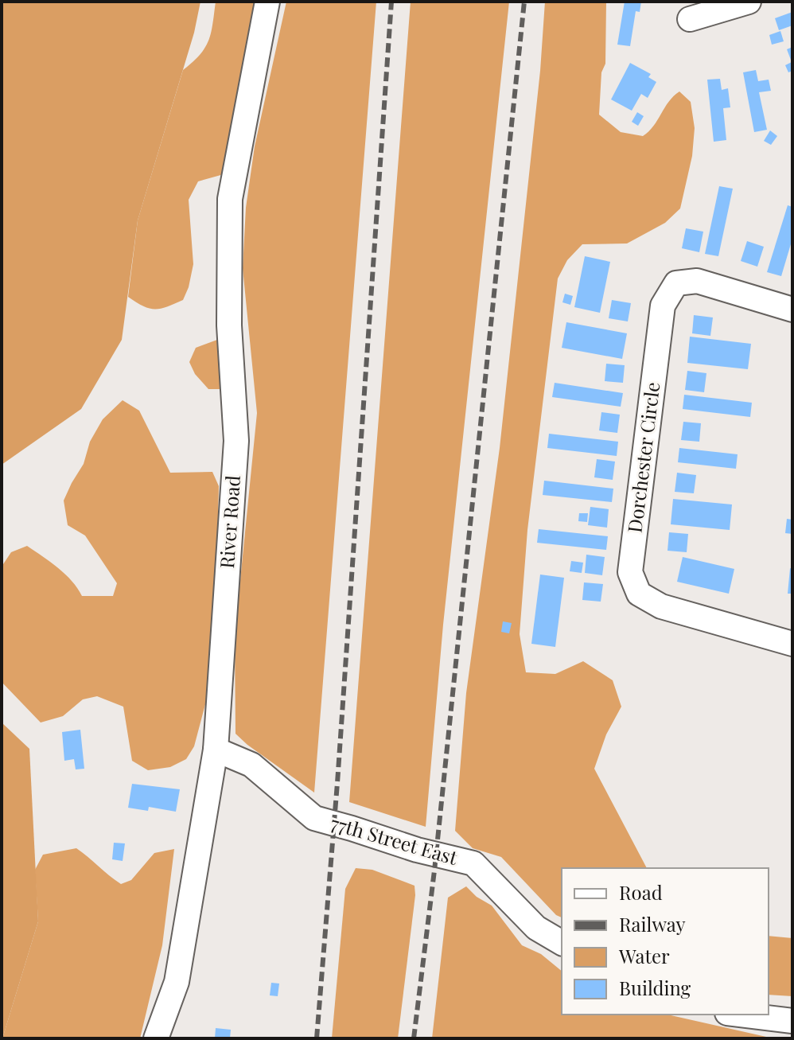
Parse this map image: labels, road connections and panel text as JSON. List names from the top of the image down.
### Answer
{
  "streets": {
    "street": ["Dorchester Circle", "River Road", "77th Street East"]
  },
  "crossings": [
    ["River Road", "77th Street East"]
  ],
  "legend": [
    "Road",
    "Railway",
    "Water",
    "Building"
  ]
}
